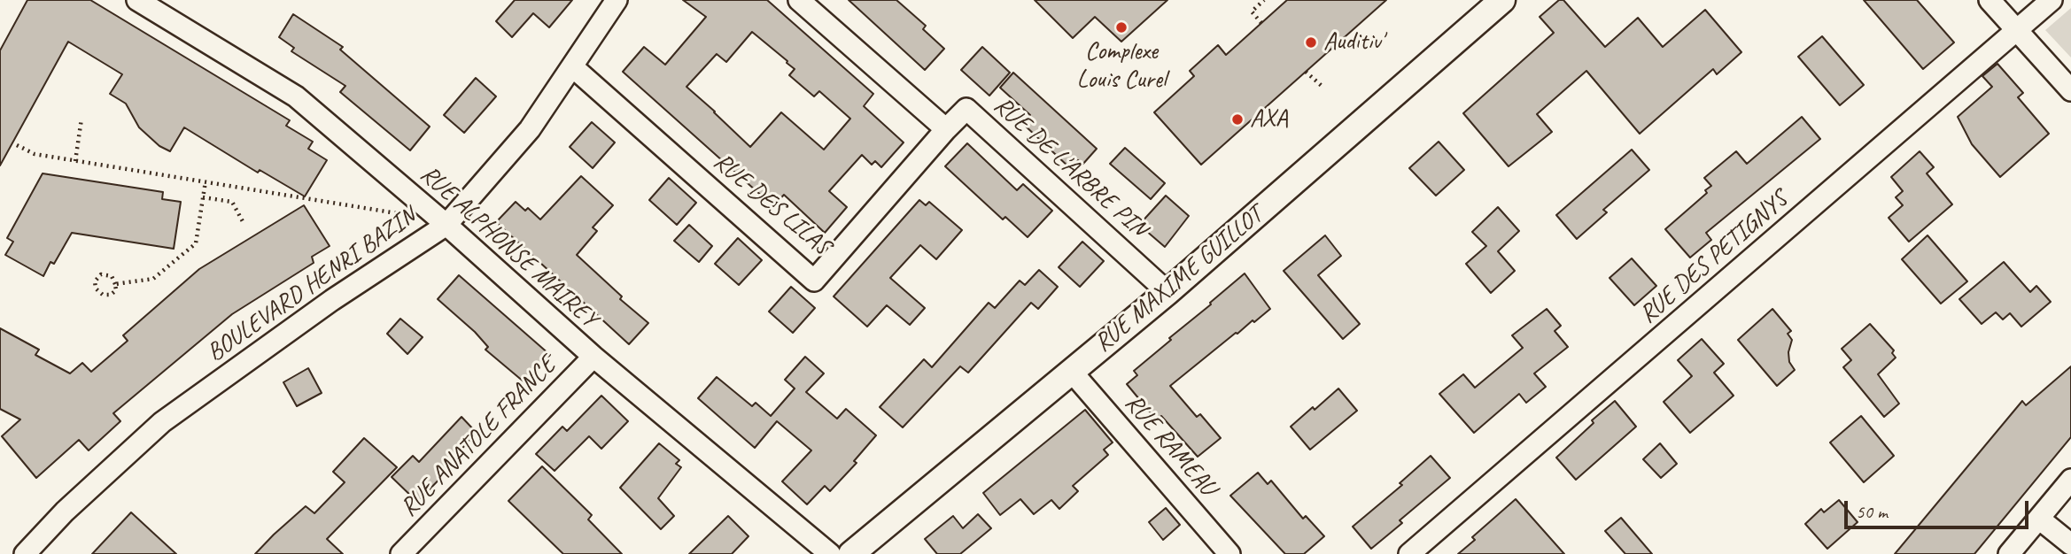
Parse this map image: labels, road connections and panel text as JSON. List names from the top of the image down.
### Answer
{
  "streets": {
    "street": [
      "RUE DE L'ARBRE PIN",
      "RUE DES LILAS",
      "RUE ALPHONSE MAIREY",
      "RUE DES PETIGNYS",
      "RUE MAXIME GUILLOT",
      "BOULEVARD HENRI BAZIN",
      "RUE ANATOLE FRANCE",
      "RUE RAMEAU"
    ]
  },
  "crossings": [
    ["RUE DE L'ARBRE PIN", "RUE DES LILAS"],
    ["RUE DE L'ARBRE PIN", "RUE MAXIME GUILLOT"],
    ["RUE DES LILAS", "BOULEVARD HENRI BAZIN"],
    ["RUE ALPHONSE MAIREY", "BOULEVARD HENRI BAZIN"],
    ["RUE ALPHONSE MAIREY", "RUE ANATOLE FRANCE"],
    ["RUE MAXIME GUILLOT", "RUE RAMEAU"]
  ],
  "places": ["Complexe Louis Curel", "Auditiv'", "AXA"],
  "scale_bar": "50 m"
}
